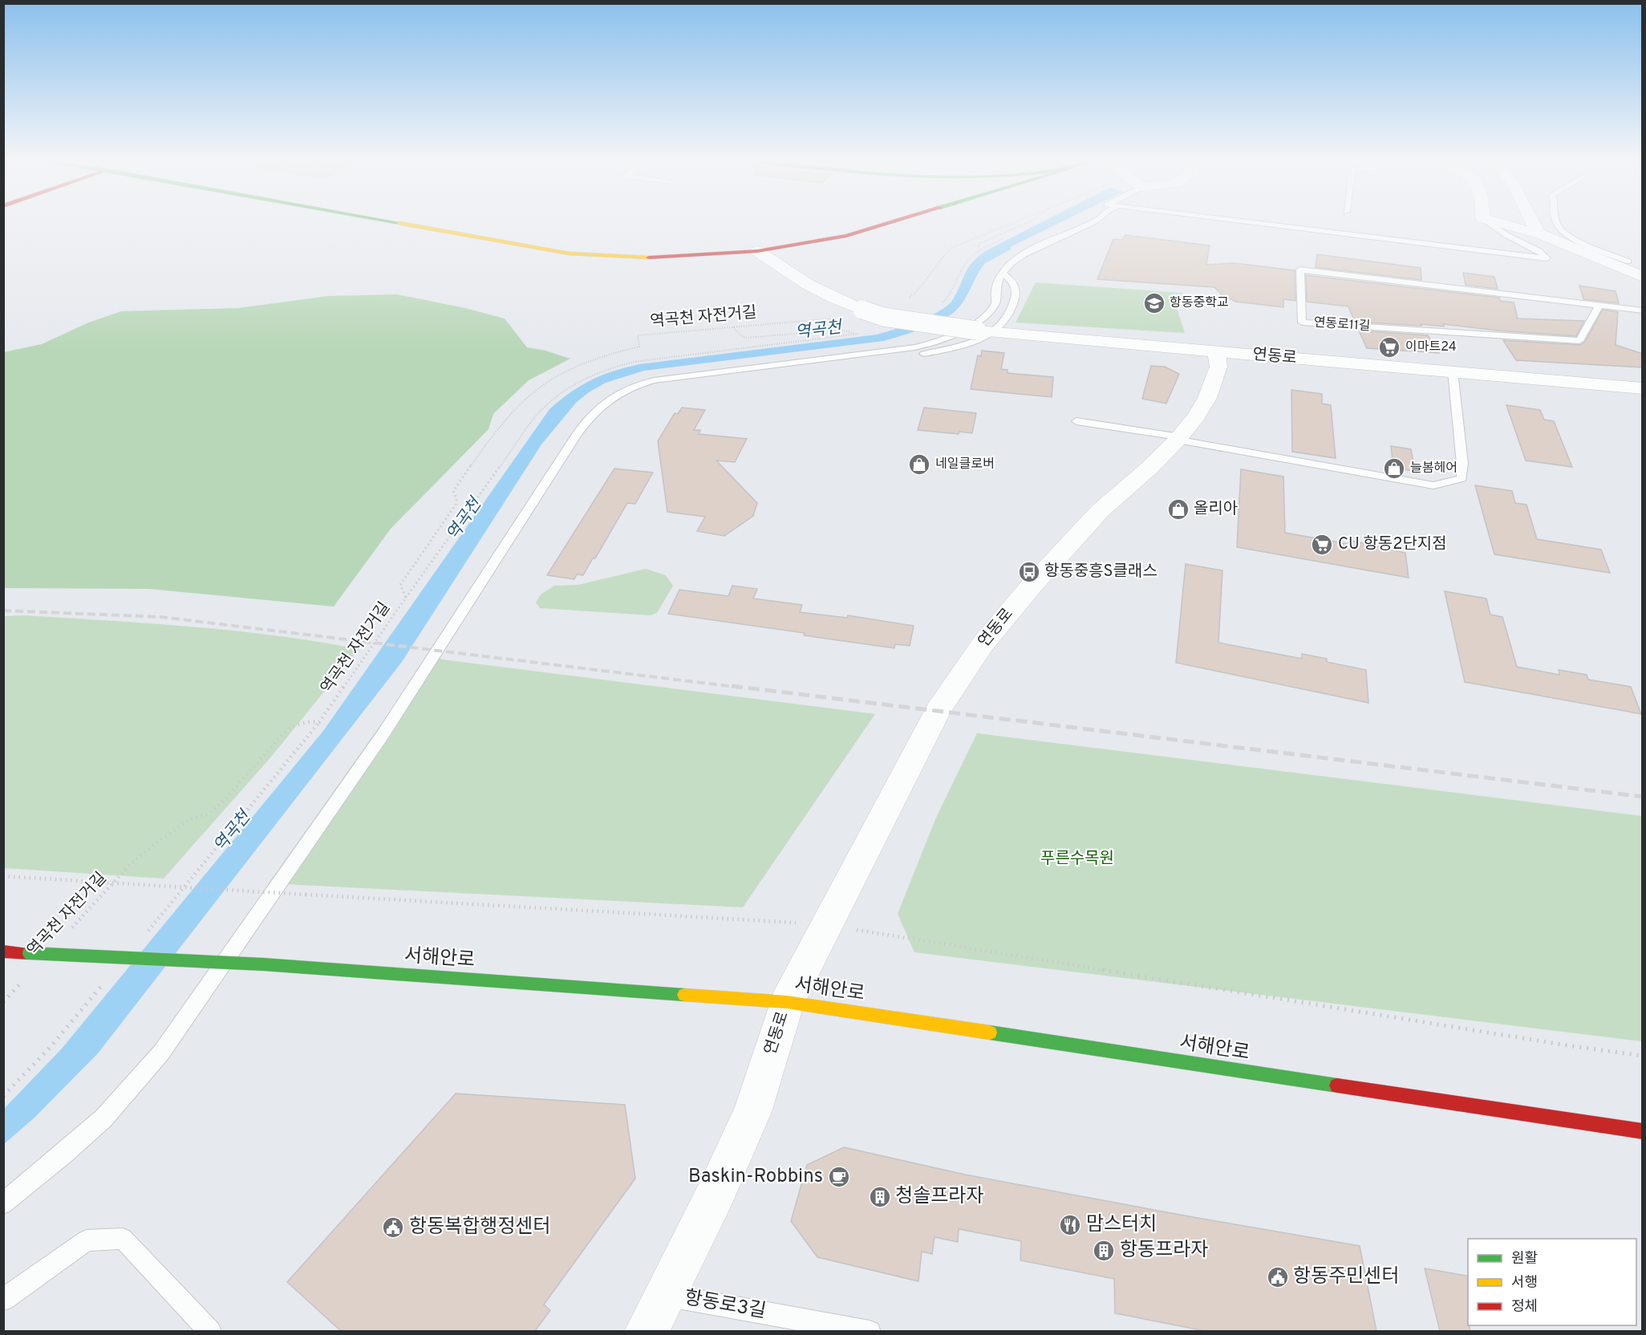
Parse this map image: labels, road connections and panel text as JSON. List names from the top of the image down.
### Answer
{
  "streets": {
    "street": ["연동로", "서해안로"],
    "lane": ["연동로11길", "항동로3길"],
    "path": ["역곡천 자전거길"]
  },
  "crossings": [
    ["연동로", "서해안로"],
    ["연동로", "항동로3길"]
  ],
  "water": ["역곡천"],
  "parks": ["푸른수목원"],
  "places": {
    "school or university": ["항동중학교"],
    "supermarket": ["이마트24", "CU 항동2단지점"],
    "shop": ["네일클로버", "늘봄헤어", "올리아"],
    "bus stop": ["항동중흥S클래스"],
    "cafe": ["Baskin-Robbins"],
    "building": ["청솔프라자", "항동프라자"],
    "restaurant": ["맘스터치"],
    "public building": ["항동복합행정센터", "항동주민센터"]
  },
  "legend": ["원활", "서행", "정체"]
}
